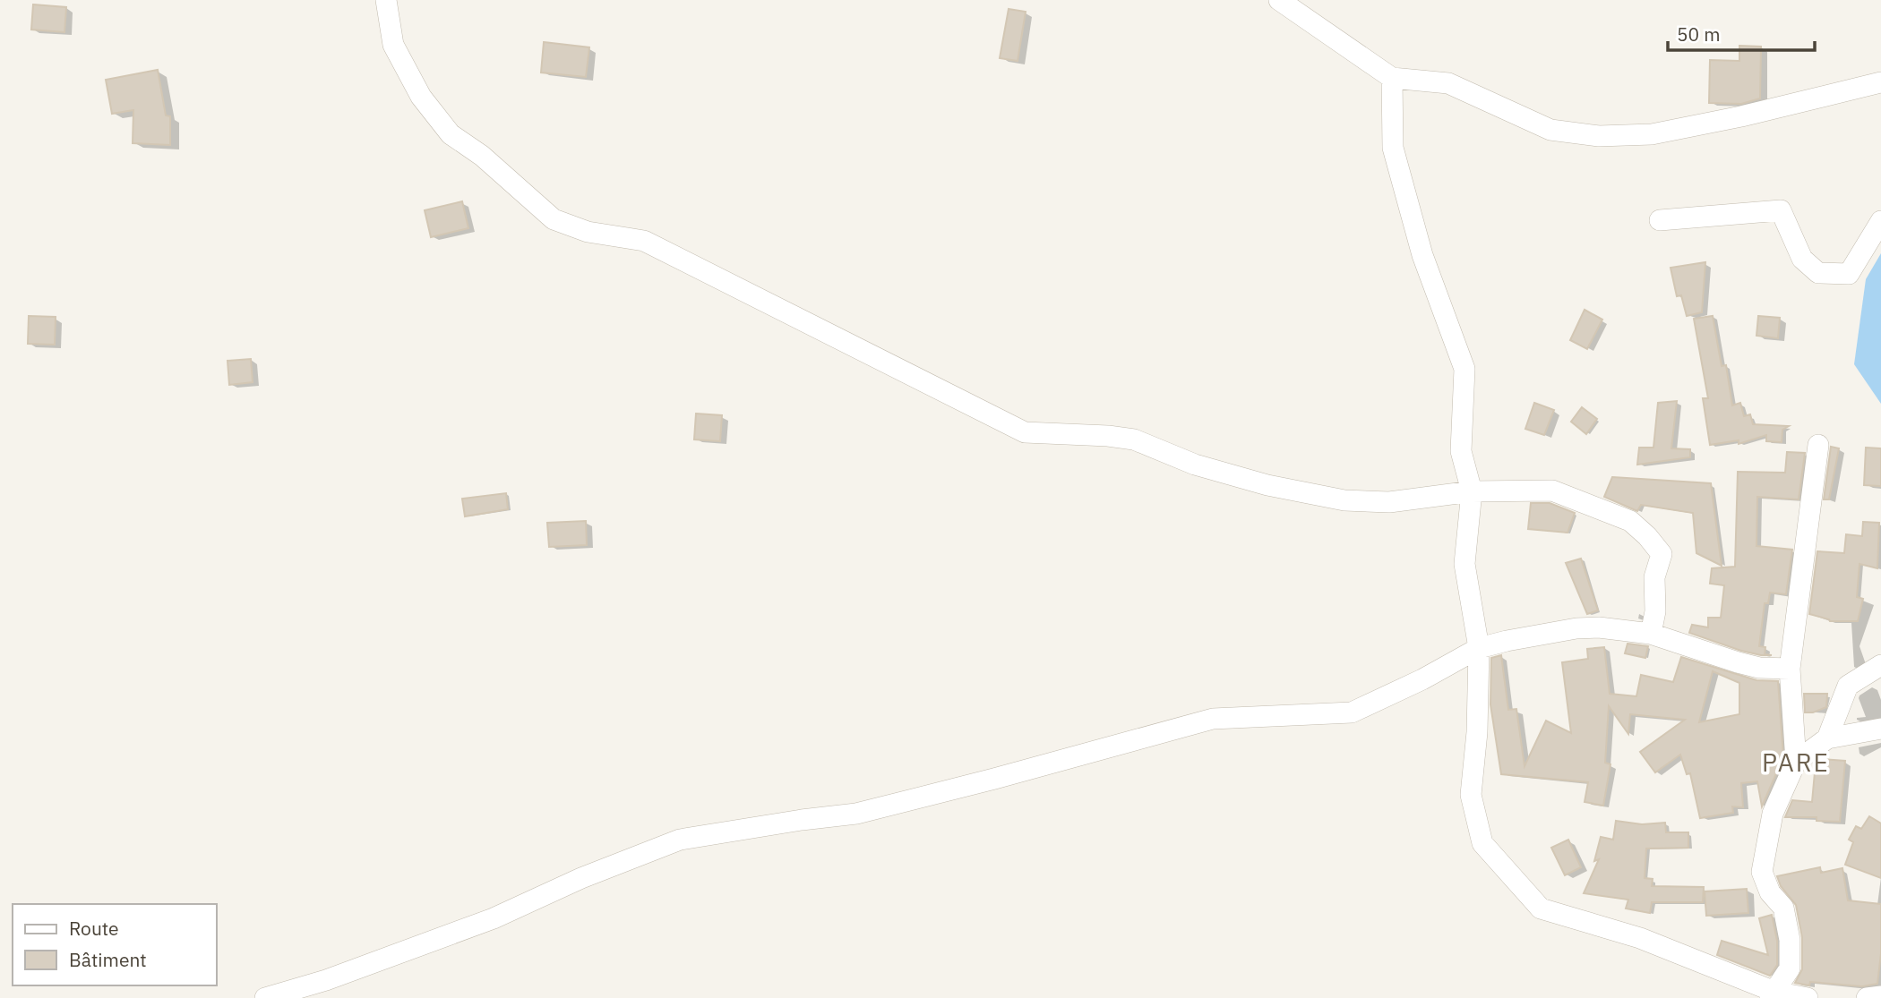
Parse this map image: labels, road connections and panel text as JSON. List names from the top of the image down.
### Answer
{
  "districts": ["PARE"],
  "legend": ["Route", "Bâtiment"],
  "scale_bar": "50 m"
}
